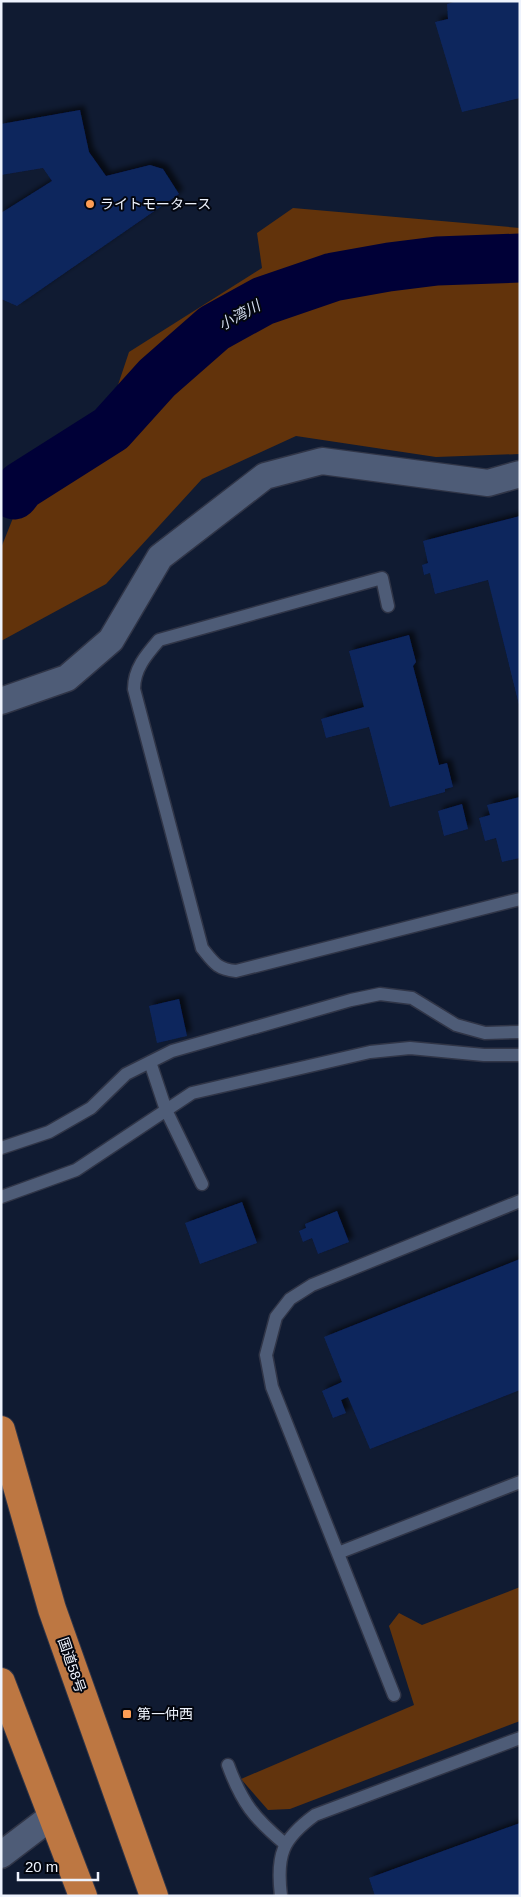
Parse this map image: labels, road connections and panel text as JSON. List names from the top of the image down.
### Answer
{
  "streets": {
    "highway": ["国道58号"]
  },
  "water": ["小湾川"],
  "places": {
    "other": ["ライトモータース"],
    "transit": ["第一仲西"]
  },
  "scale_bar": "20 m"
}
